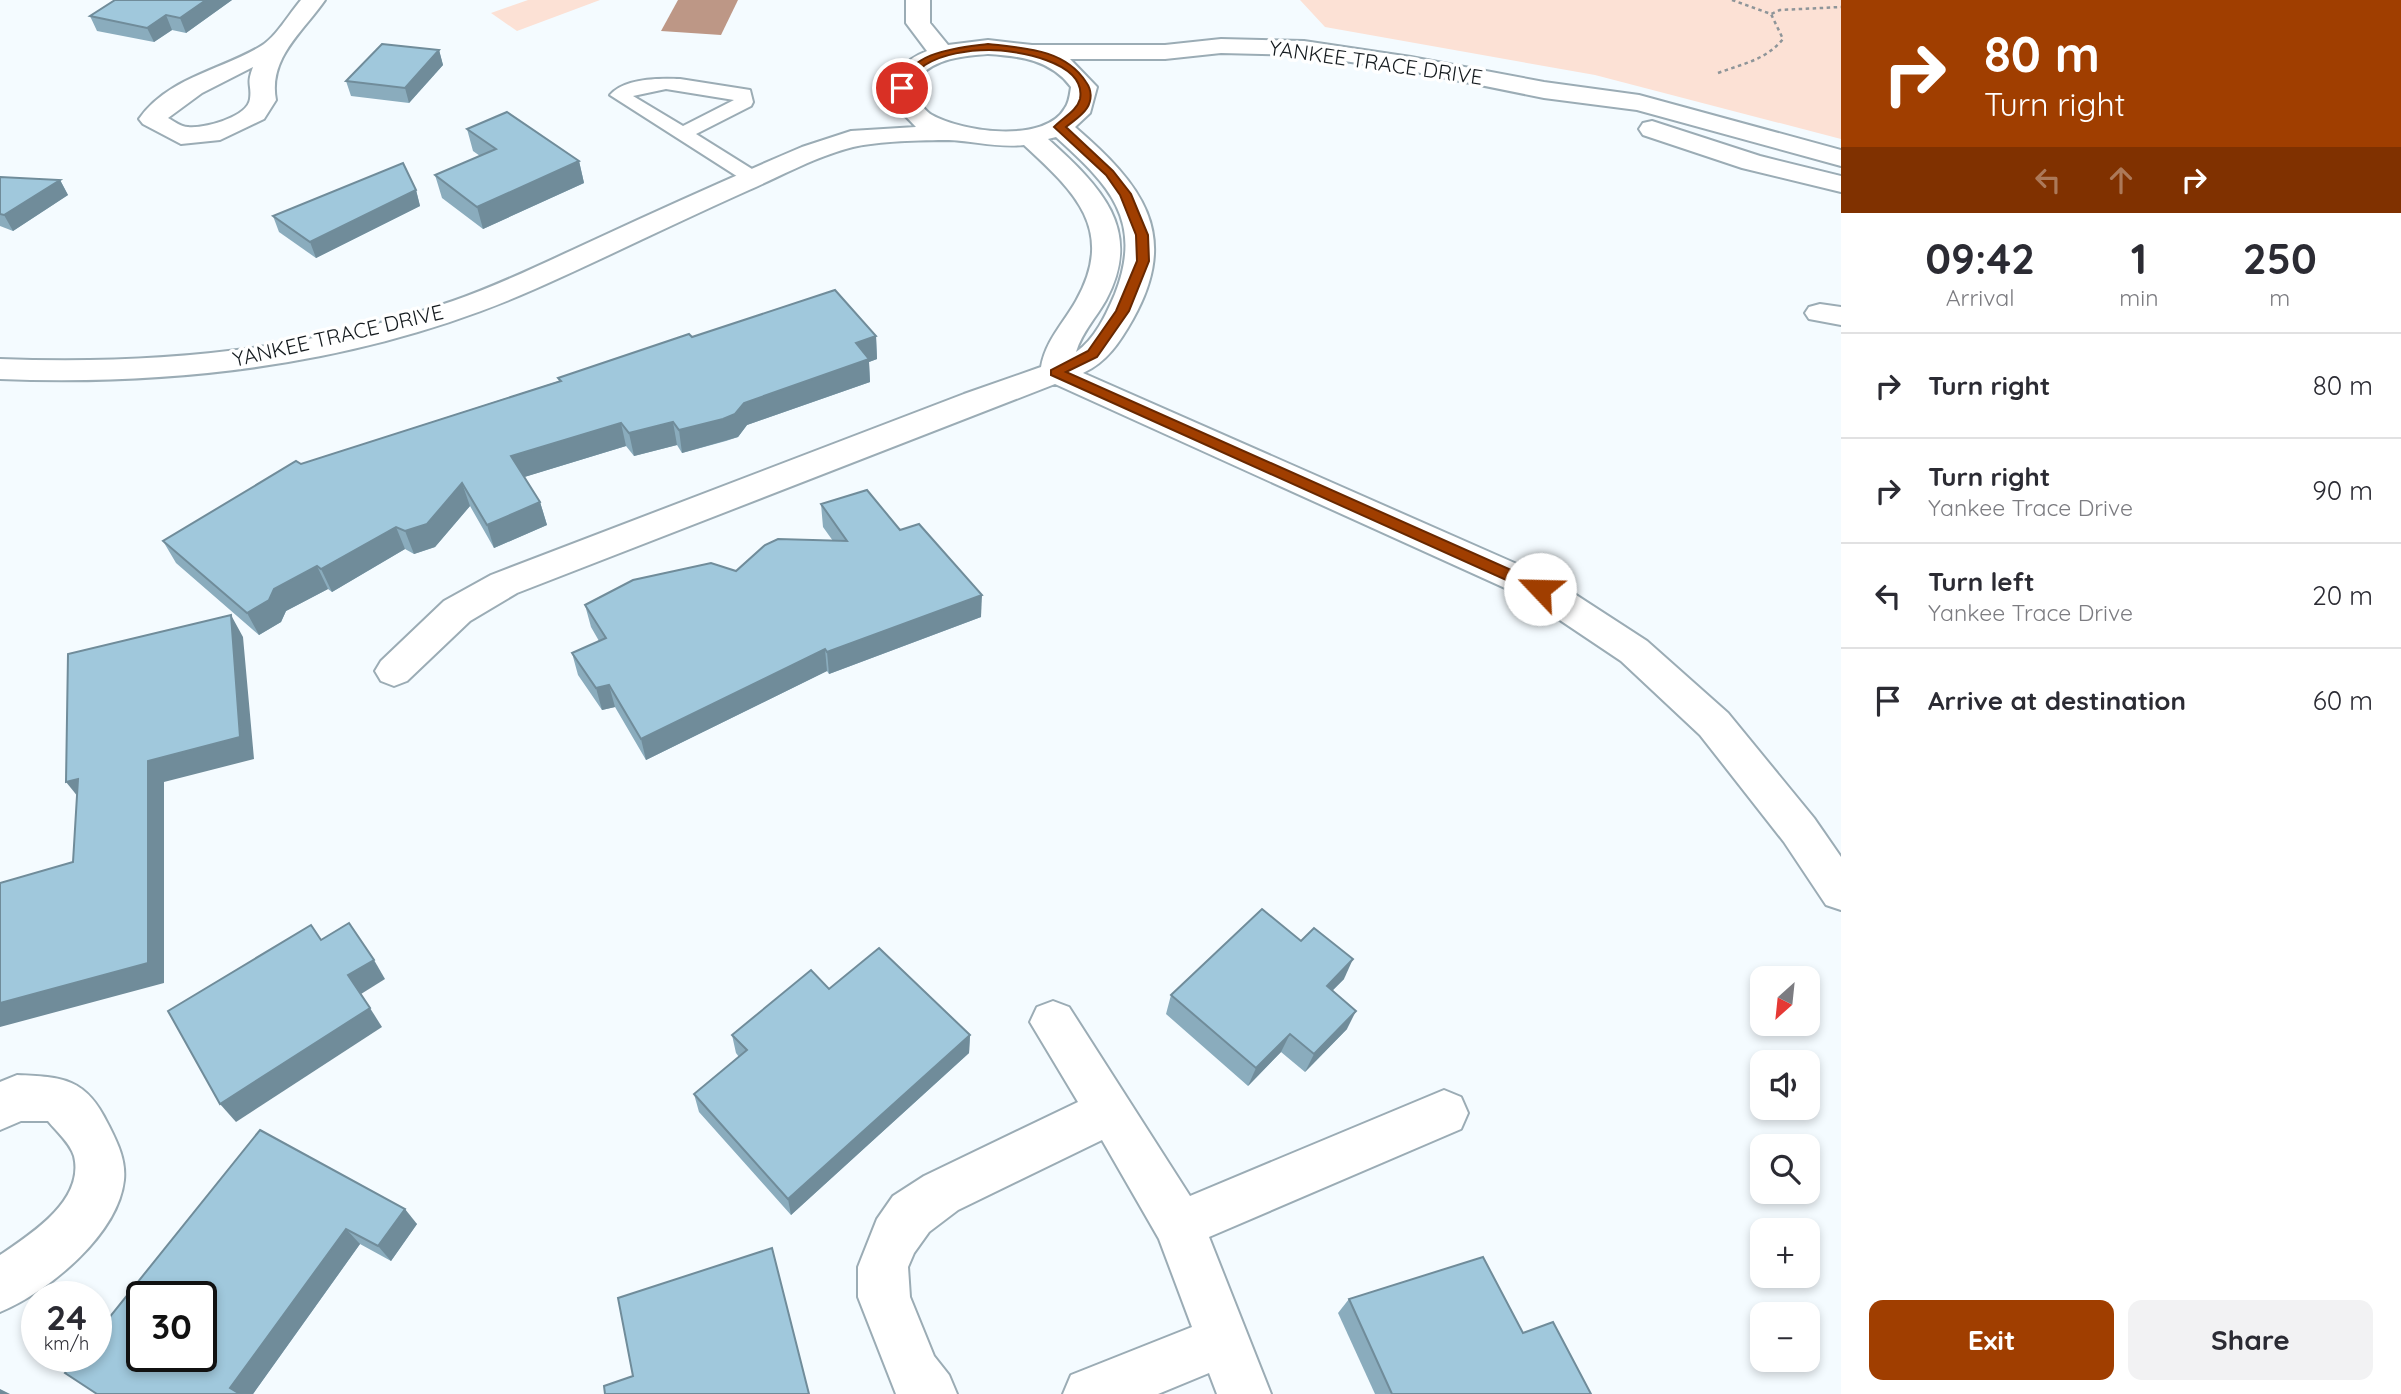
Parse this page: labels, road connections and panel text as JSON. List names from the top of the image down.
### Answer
{
  "streets": {
    "street": ["YANKEE TRACE DRIVE"]
  },
  "north": "bottom left",
  "page": {
    "turn": ["80 m", "Turn right"],
    "eta": [
      "09:42",
      "Arrival",
      "1",
      "min",
      "250",
      "m"
    ],
    "list": [
      {
        "name": "Turn right",
        "value": "80 m"
      },
      {
        "name": "Turn right",
        "note": "Yankee Trace Drive",
        "value": "90 m"
      },
      {
        "name": "Turn left",
        "note": "Yankee Trace Drive",
        "value": "20 m"
      },
      {
        "name": "Arrive at destination",
        "value": "60 m"
      }
    ],
    "map_buttons": ["+", "−"],
    "speed": "24 km/h",
    "limit": "30",
    "buttons": ["Exit", "Share"]
  }
}
